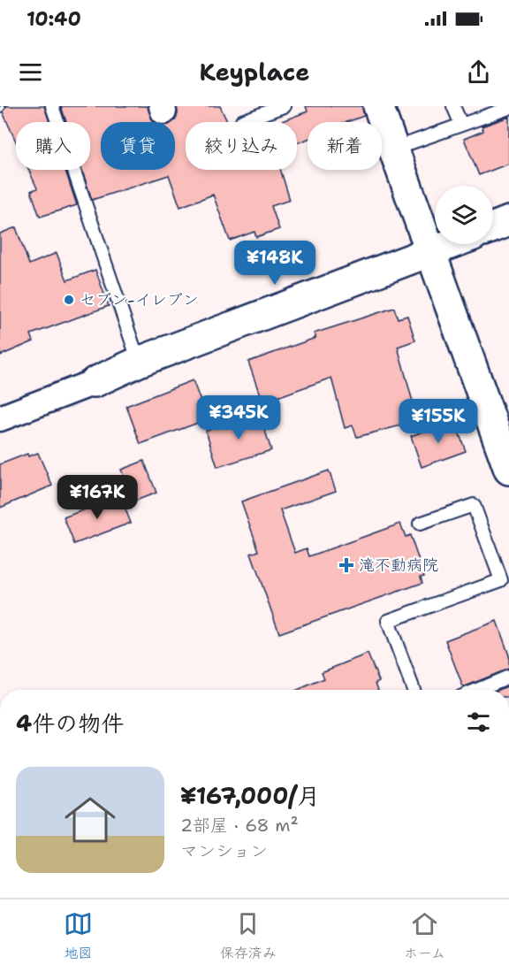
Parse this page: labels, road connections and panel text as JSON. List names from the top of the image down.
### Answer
{
  "places": {
    "other": ["セブン-イレブン"],
    "health": ["滝不動病院"]
  },
  "page": {
    "status": "10:40",
    "header": "Keyplace",
    "chip": [
      "購入",
      "賃貸",
      "絞り込み",
      "新着"
    ],
    "price": [
      "¥148K",
      "¥345K",
      "¥155K",
      "¥167K"
    ],
    "heading": "4件の物件",
    "list": [
      {
        "name": "¥167,000/月",
        "note": "2部屋 · 68 m² · マンション"
      }
    ],
    "tabs": ["地図", "保存済み", "ホーム"]
  }
}
